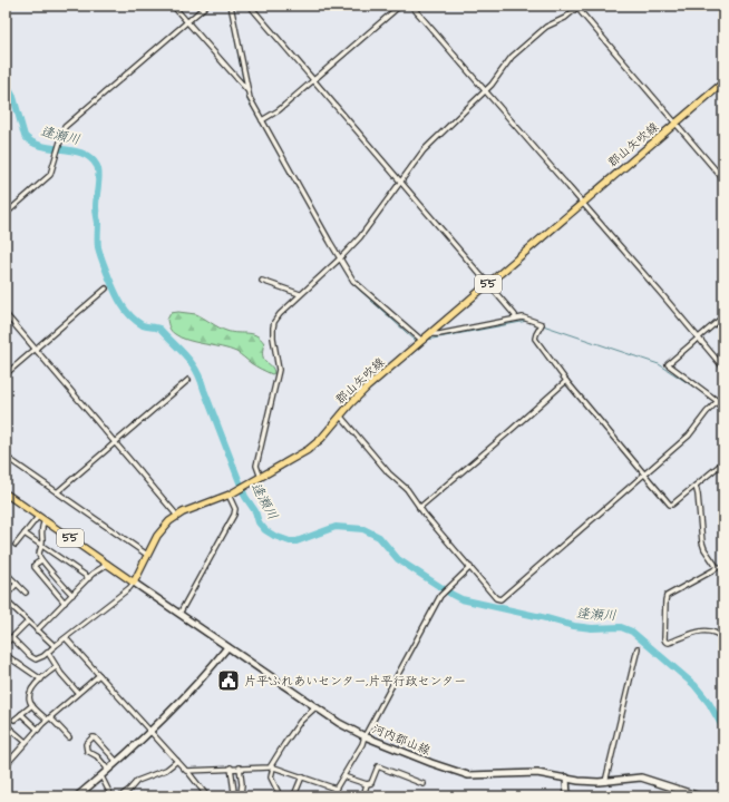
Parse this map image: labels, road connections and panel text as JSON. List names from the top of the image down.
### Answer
{
  "streets": {
    "main road": ["郡山矢吹線", "55", "河内郡山線"]
  },
  "crossings": [
    ["郡山矢吹線", "55"],
    ["郡山矢吹線", "河内郡山線"],
    ["55", "河内郡山線"]
  ],
  "water": ["逢瀬川"],
  "places": {
    "public building": ["片平ふれあいセンター,片平行政センター"]
  }
}
